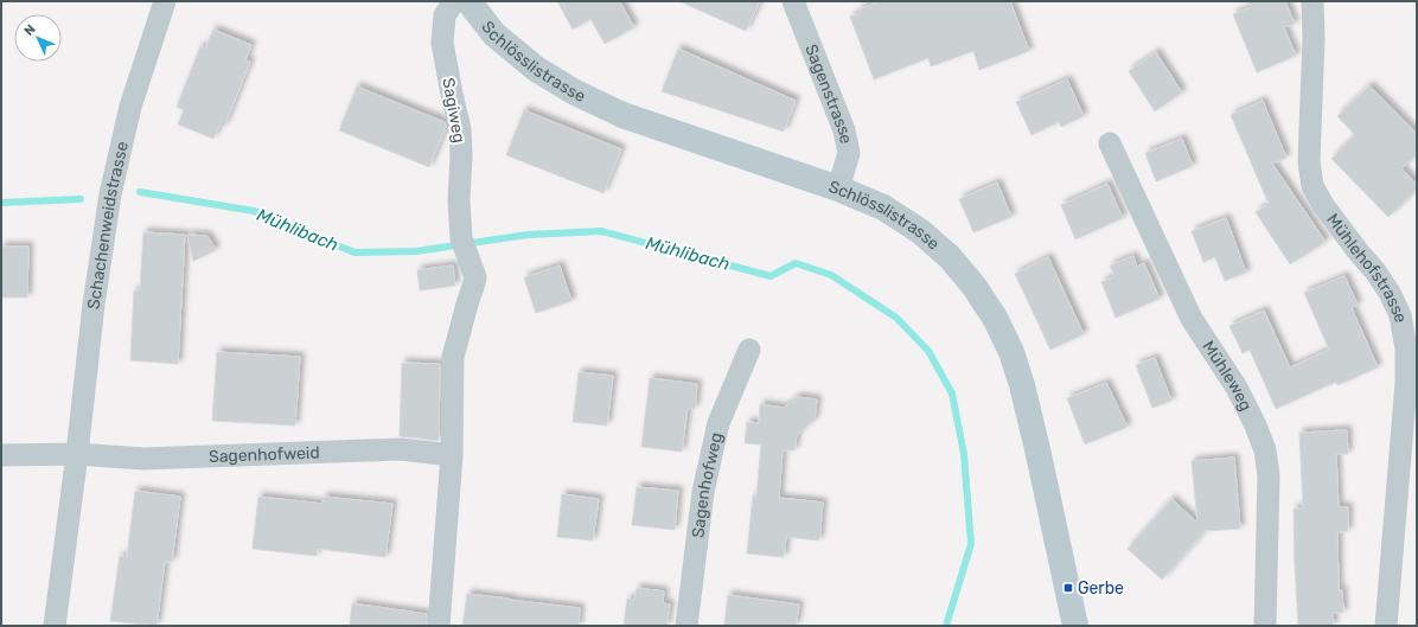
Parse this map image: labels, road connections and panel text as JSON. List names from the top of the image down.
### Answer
{
  "streets": {
    "main road": ["Schlösslistrasse"],
    "street": [
      "Sagenstrasse",
      "Sagiweg",
      "Schachenweidstrasse",
      "Mühlehofstrasse",
      "Mühleweg",
      "Sagenhofweid",
      "Sagenhofweg"
    ]
  },
  "crossings": [
    ["Schlösslistrasse", "Sagenstrasse"],
    ["Sagiweg", "Sagenhofweid"],
    ["Schachenweidstrasse", "Sagenhofweid"]
  ],
  "water": ["Mühlibach"],
  "places": {
    "transit": ["Gerbe"]
  },
  "north": "top left"
}
